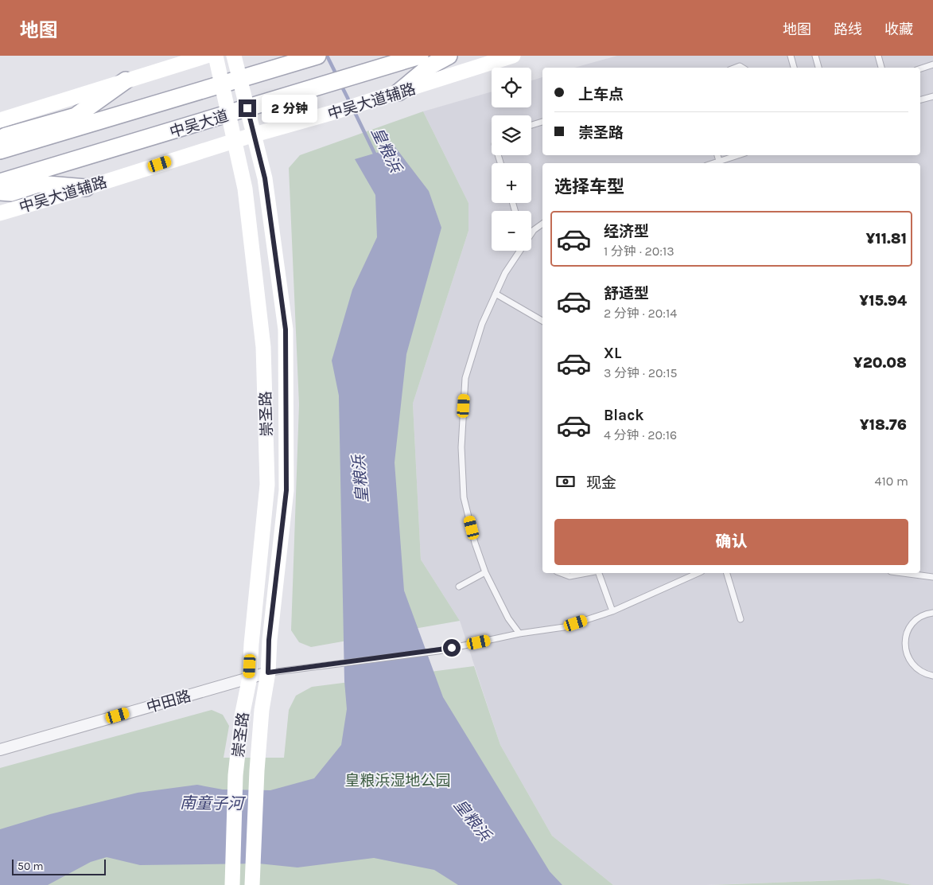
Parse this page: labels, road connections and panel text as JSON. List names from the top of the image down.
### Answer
{
  "streets": {
    "main road": ["中吴大道辅路", "中吴大道", "崇圣路"],
    "street": ["中田路"]
  },
  "crossings": [
    ["中吴大道辅路", "崇圣路"],
    ["中吴大道", "崇圣路"],
    ["崇圣路", "中田路"]
  ],
  "water": ["皇粮浜", "南童子河"],
  "parks": ["皇粮浜湿地公园"],
  "scale_bar": "50 m",
  "page": {
    "header": "地图",
    "nav": ["地图", "路线", "收藏"],
    "map_buttons": ["+", "−"],
    "banner": ["上车点", "崇圣路"],
    "bubble": "2 分钟",
    "heading": "选择车型",
    "list": [
      {
        "name": "经济型",
        "note": "1 分钟 · 20:13",
        "value": "¥11.81"
      },
      {
        "name": "舒适型",
        "note": "2 分钟 · 20:14",
        "value": "¥15.94"
      },
      {
        "name": "XL",
        "note": "3 分钟 · 20:15",
        "value": "¥20.08"
      },
      {
        "name": "Black",
        "note": "4 分钟 · 20:16",
        "value": "¥18.76"
      }
    ],
    "pay": ["现金", "410 m"],
    "buttons": "确认",
    "scale": "50 m"
  }
}
